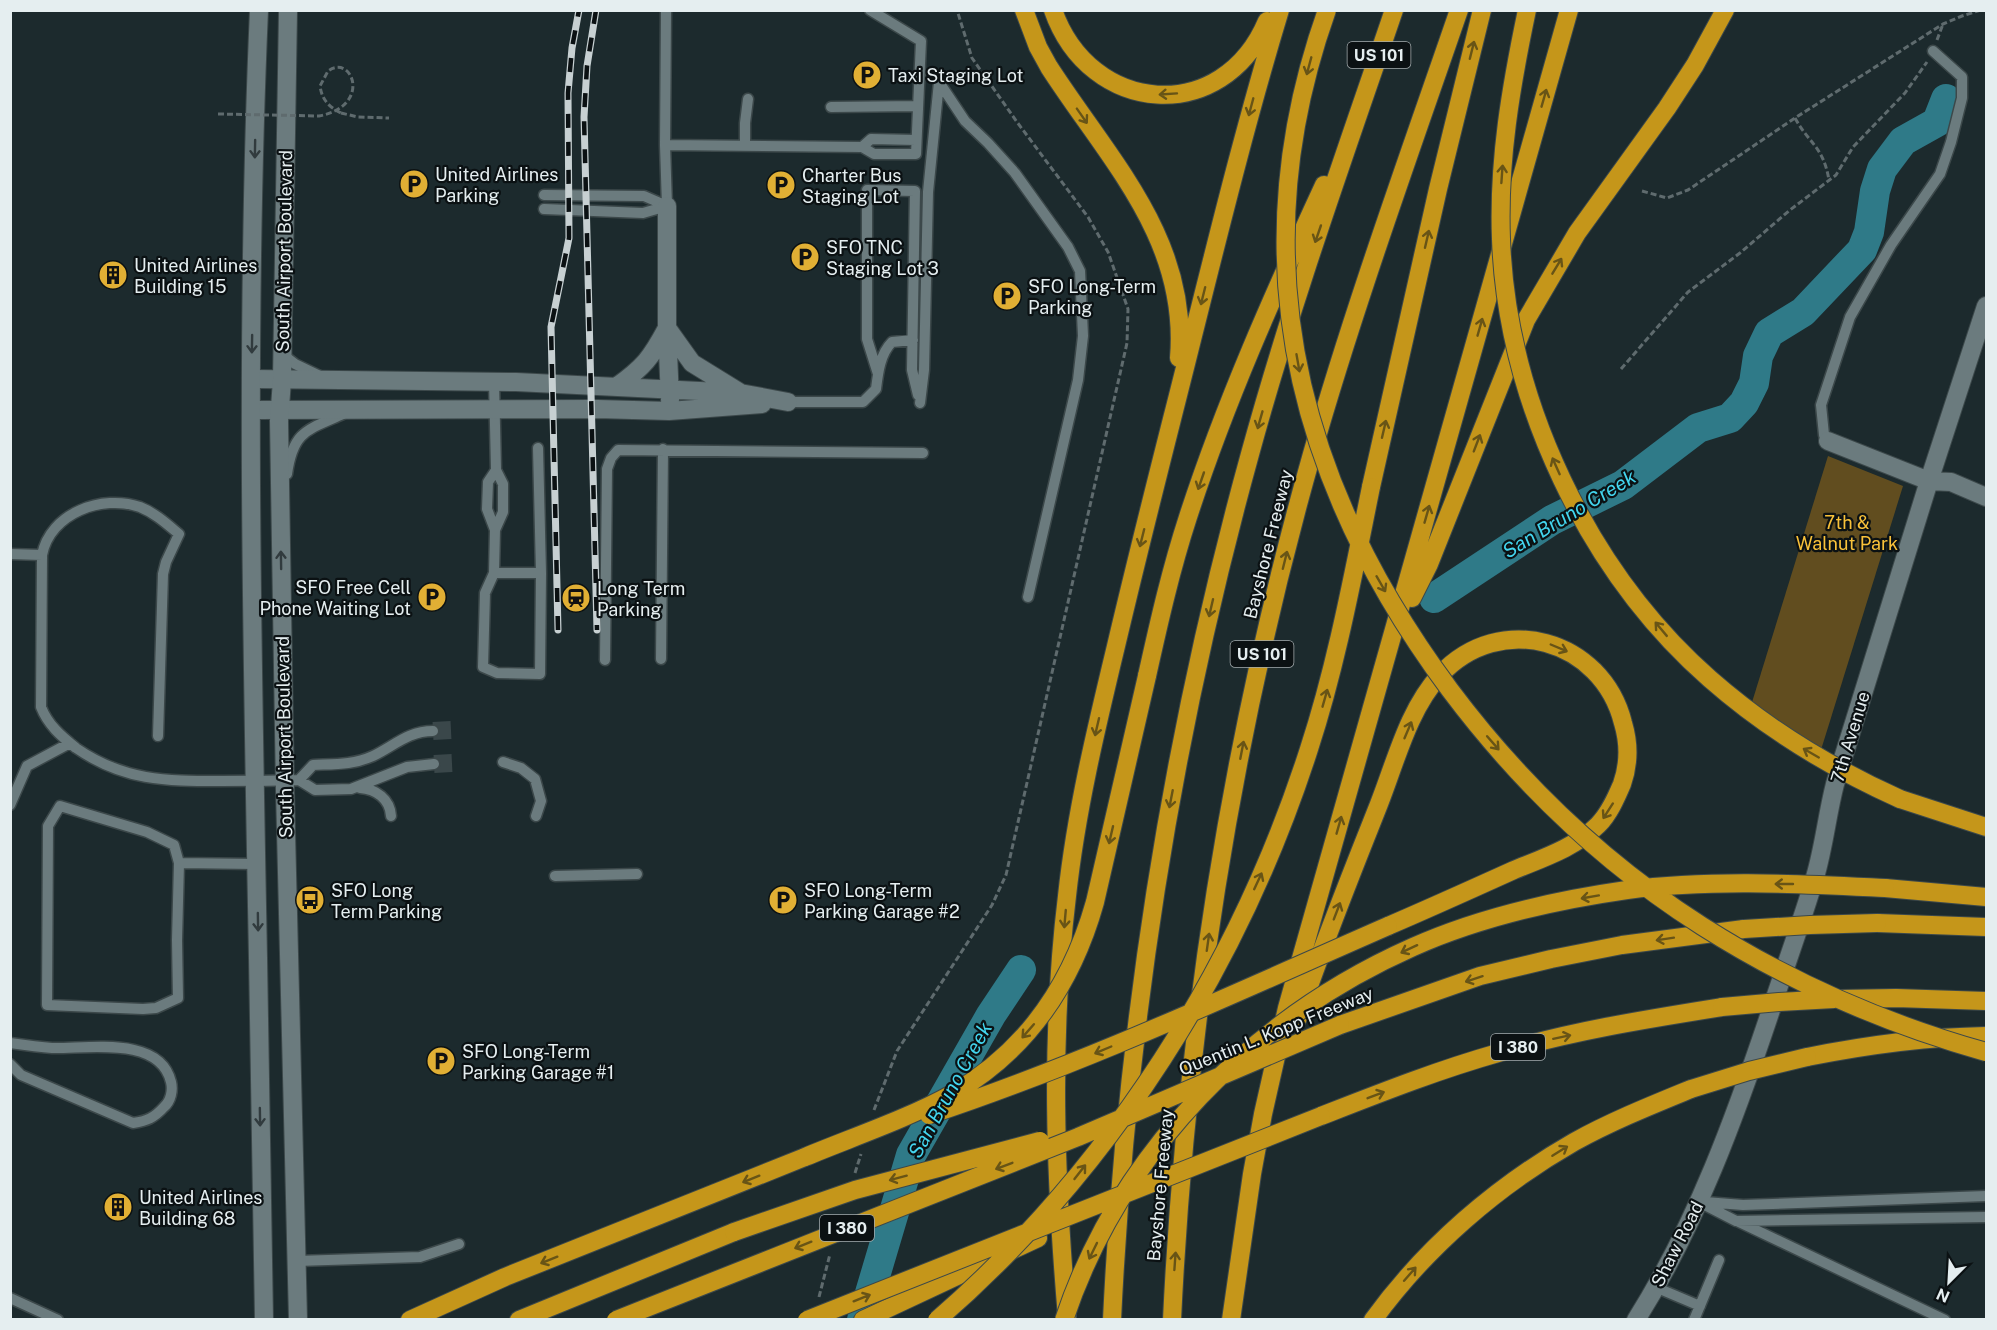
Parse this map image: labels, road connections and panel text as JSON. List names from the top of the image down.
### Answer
{
  "streets": {
    "highway": [
      "US 101",
      "Bayshore Freeway",
      "Quentin L. Kopp Freeway",
      "I 380"
    ],
    "street": ["South Airport Boulevard", "7th Avenue", "Shaw Road"]
  },
  "crossings": [
    ["7th Avenue", "Shaw Road"]
  ],
  "water": ["San Bruno Creek"],
  "parks": ["7th & Walnut Park"],
  "places": {
    "parking": [
      "Taxi Staging Lot",
      "United Airlines Parking",
      "Charter Bus Staging Lot",
      "SFO TNC Staging Lot 3",
      "SFO Long-Term Parking",
      "SFO Free Cell Phone Waiting Lot",
      "SFO Long-Term Parking Garage #2",
      "SFO Long-Term Parking Garage #1"
    ],
    "building": ["United Airlines Building 15", "United Airlines Building 68"],
    "station": ["Long Term Parking"],
    "bus stop": ["SFO Long Term Parking"]
  },
  "north": "bottom left"
}
